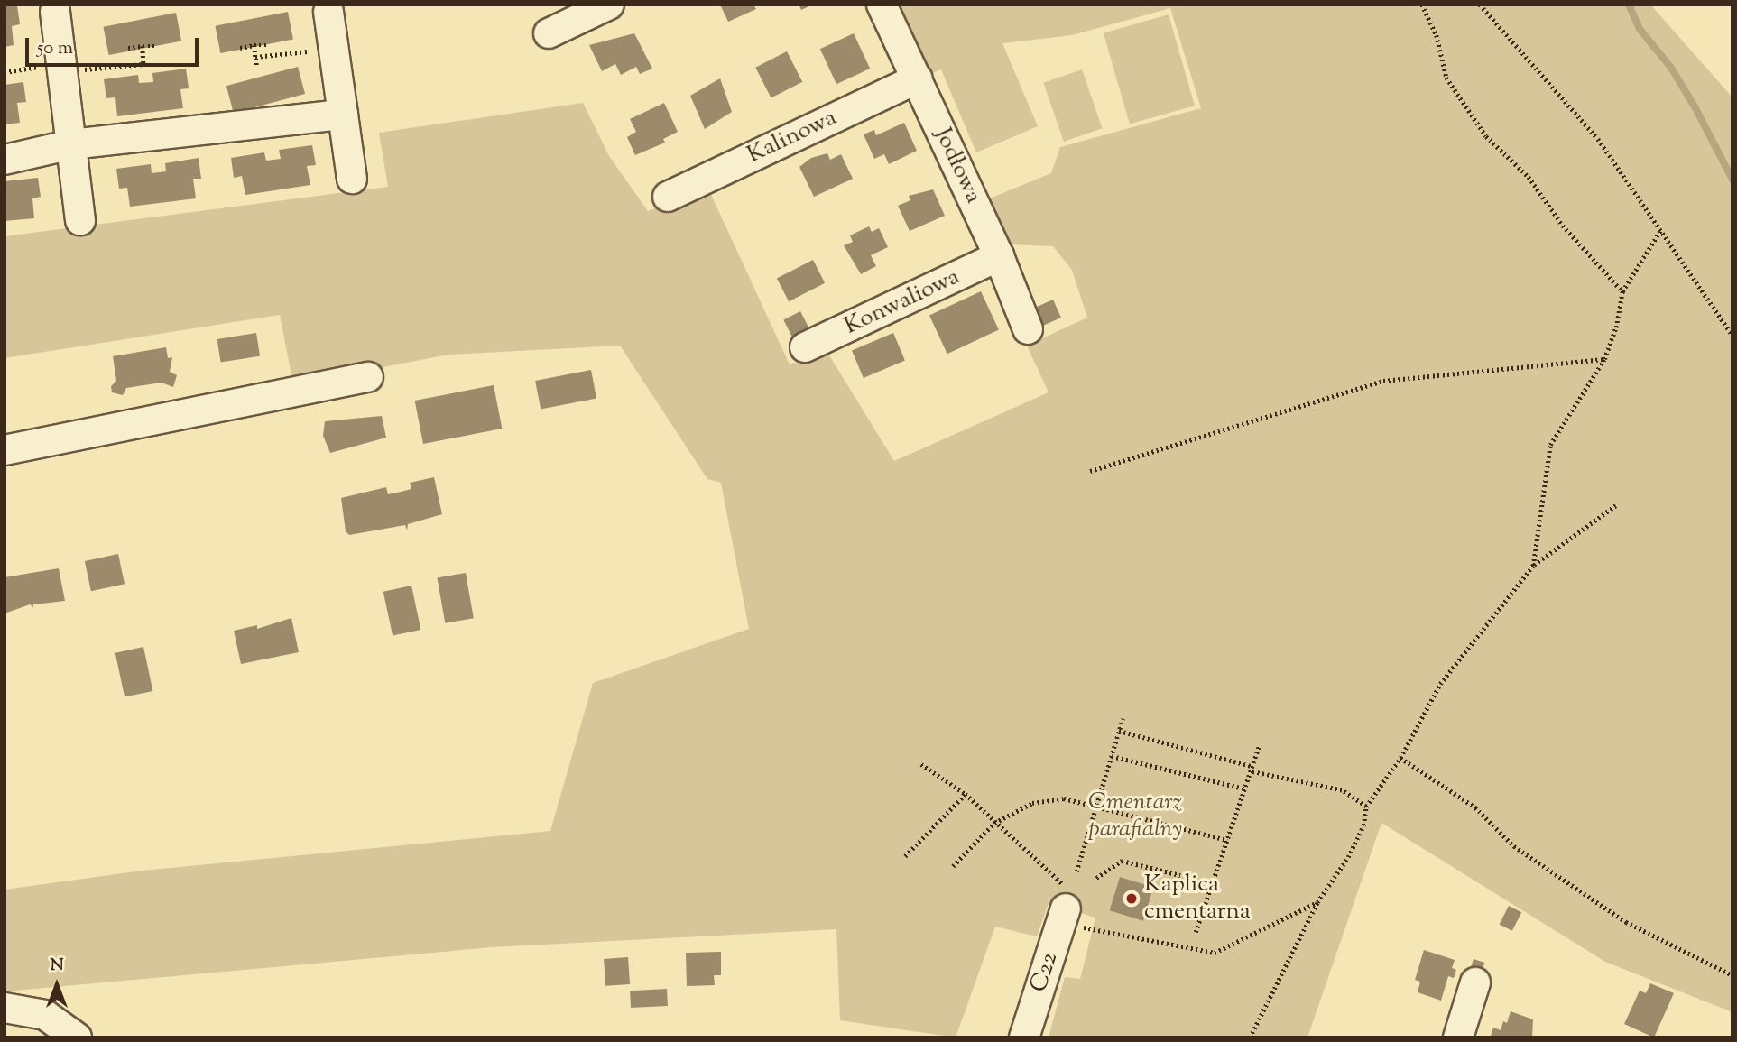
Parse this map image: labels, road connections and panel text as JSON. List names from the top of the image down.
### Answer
{
  "streets": {
    "street": [
      "Kalinowa",
      "Jodłowa",
      "Konwaliowa",
      "C22"
    ]
  },
  "crossings": [
    ["Kalinowa", "Jodłowa"],
    ["Jodłowa", "Konwaliowa"]
  ],
  "parks": ["Cmentarz parafialny"],
  "places": ["Kaplica cmentarna"],
  "scale_bar": "50 m",
  "north": "top"
}
